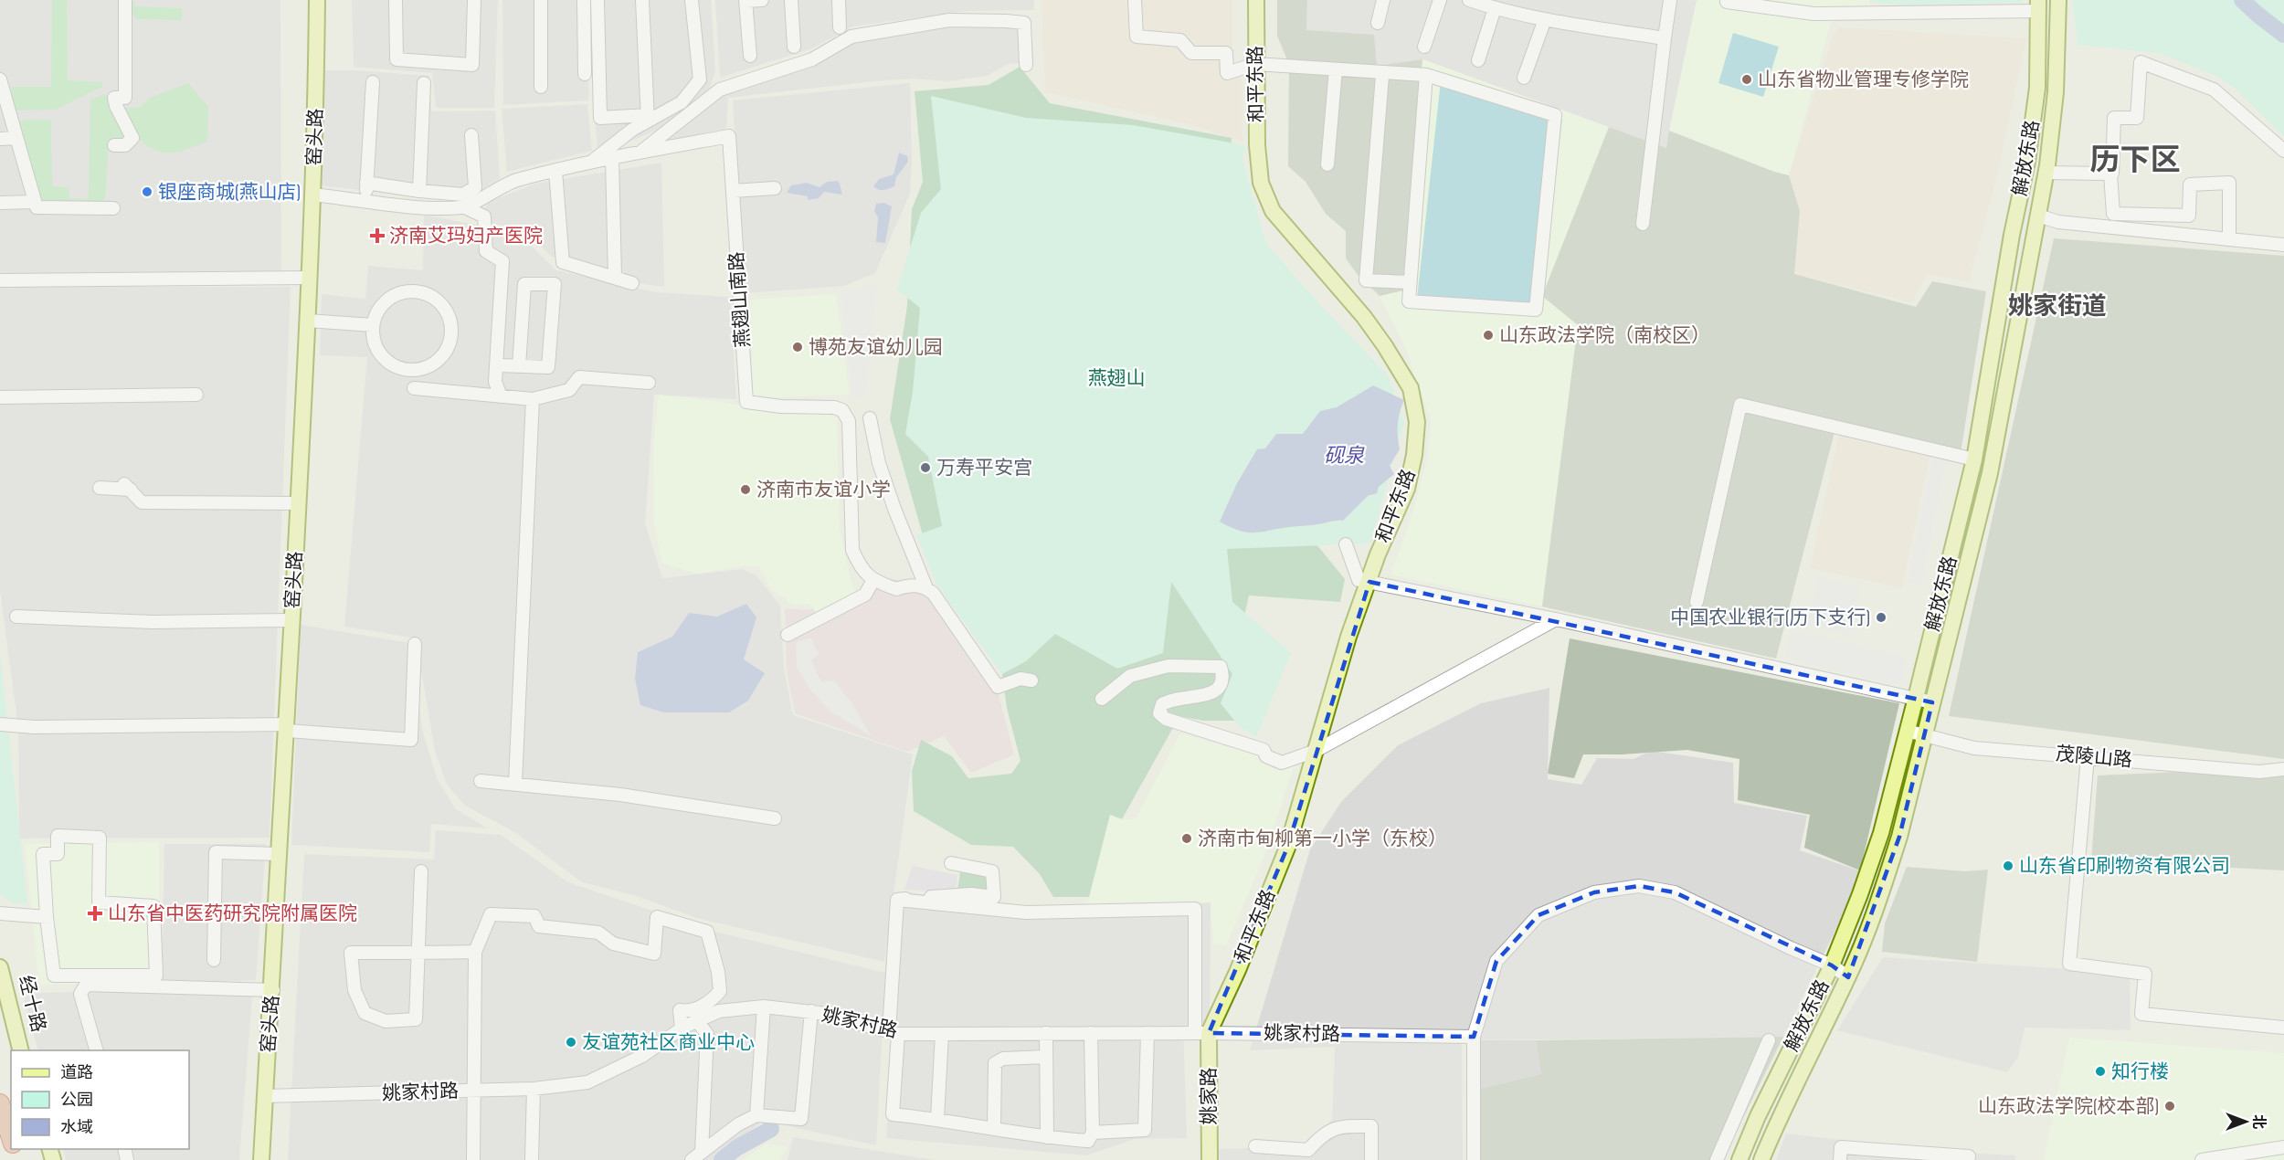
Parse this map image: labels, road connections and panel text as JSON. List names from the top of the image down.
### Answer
{
  "streets": {
    "main road": [
      "和平东路",
      "窑头路",
      "解放东路",
      "经十路",
      "姚家路"
    ],
    "street": ["燕翅山南路", "茂陵山路", "姚家村路"]
  },
  "crossings": [
    ["和平东路", "姚家村路"],
    ["和平东路", "姚家路"],
    ["窑头路", "燕翅山南路"],
    ["窑头路", "姚家村路"],
    ["解放东路", "茂陵山路"],
    ["姚家村路", "姚家路"]
  ],
  "districts": ["历下区", "姚家街道"],
  "water": ["砚泉"],
  "parks": ["燕翅山"],
  "places": {
    "other": [
      "山东省物业管理专修学院",
      "银座商城(燕山店)",
      "山东政法学院（南校区）",
      "博苑友谊幼儿园",
      "万寿平安宫",
      "济南市友谊小学",
      "中国农业银行(历下支行)",
      "济南市甸柳第一小学（东校）",
      "山东省印刷物资有限公司",
      "友谊苑社区商业中心",
      "知行楼",
      "山东政法学院(校本部)"
    ],
    "health": ["济南艾玛妇产医院", "山东省中医药研究院附属医院"]
  },
  "legend": ["道路", "公园", "水域"],
  "north": "right"
}
